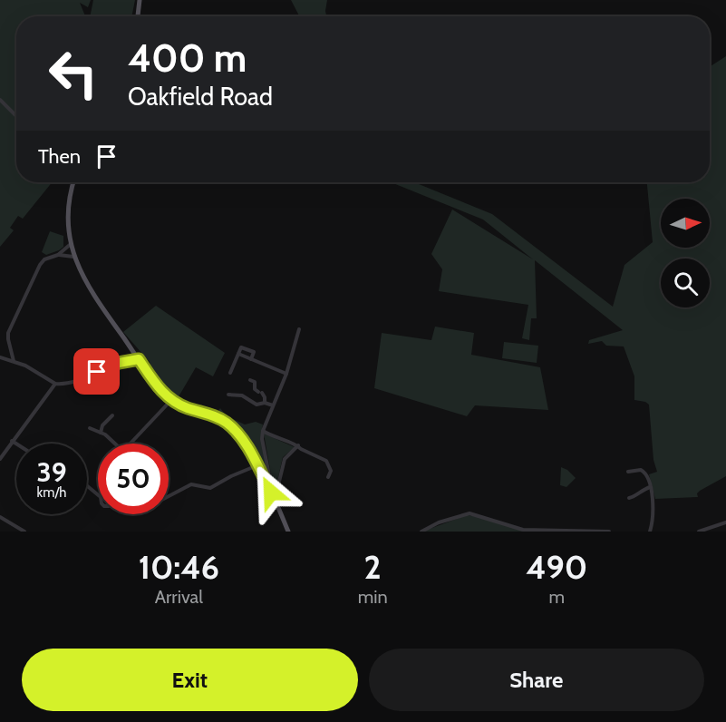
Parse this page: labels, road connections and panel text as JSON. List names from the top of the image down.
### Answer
{
  "north": "right",
  "page": {
    "turn": ["400 m", "Oakfield Road"],
    "then": "Then",
    "speed": "39 km/h",
    "limit": "50",
    "eta": [
      "10:46",
      "Arrival",
      "2",
      "min",
      "490",
      "m"
    ],
    "buttons": ["Exit", "Share"]
  }
}
